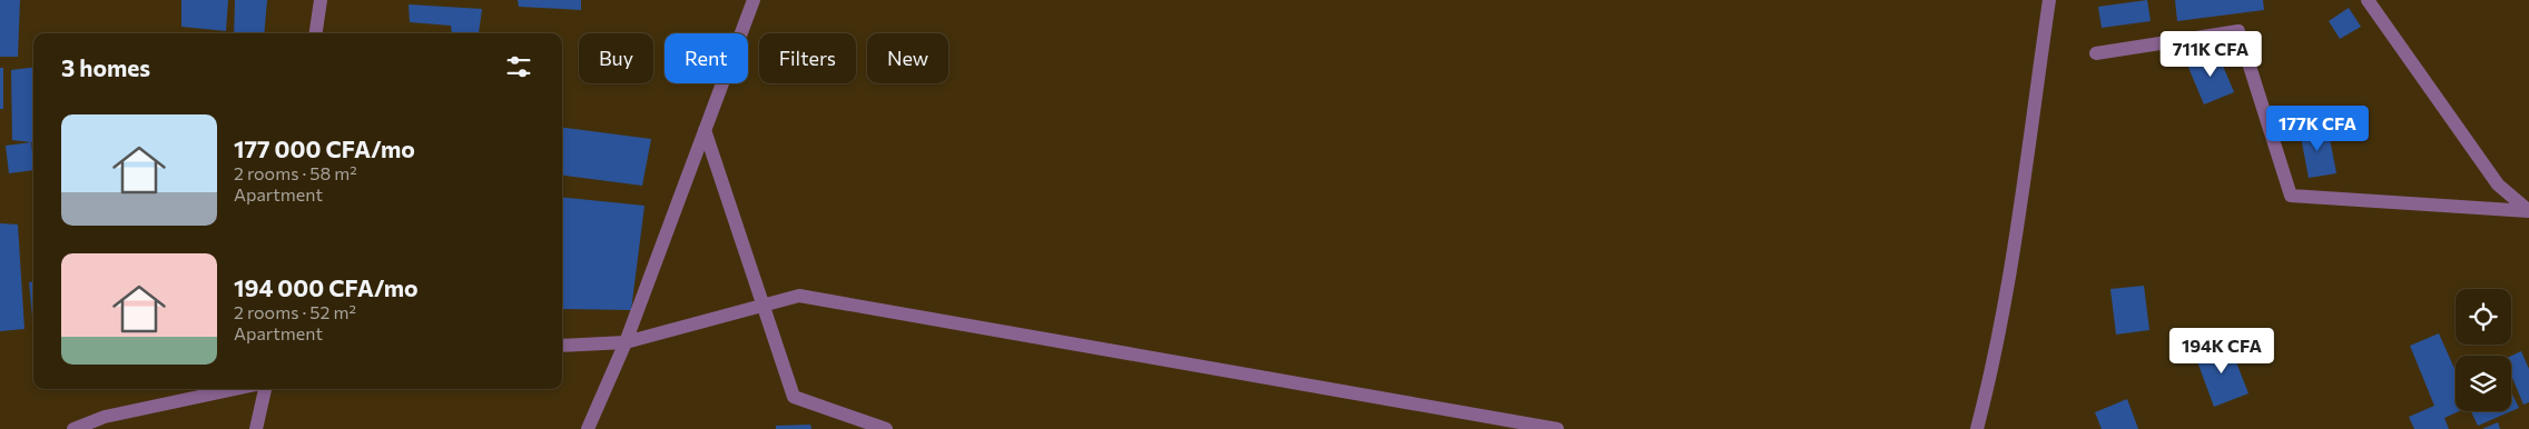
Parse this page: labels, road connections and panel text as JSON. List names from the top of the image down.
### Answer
{
  "page": {
    "price": ["711K CFA", "177K CFA", "194K CFA"],
    "chip": [
      "Buy",
      "Rent",
      "Filters",
      "New"
    ],
    "heading": "3 homes",
    "list": [
      {
        "name": "177 000 CFA/mo",
        "note": "2 rooms · 58 m² · Apartment"
      },
      {
        "name": "194 000 CFA/mo",
        "note": "2 rooms · 52 m² · Apartment"
      }
    ]
  }
}
